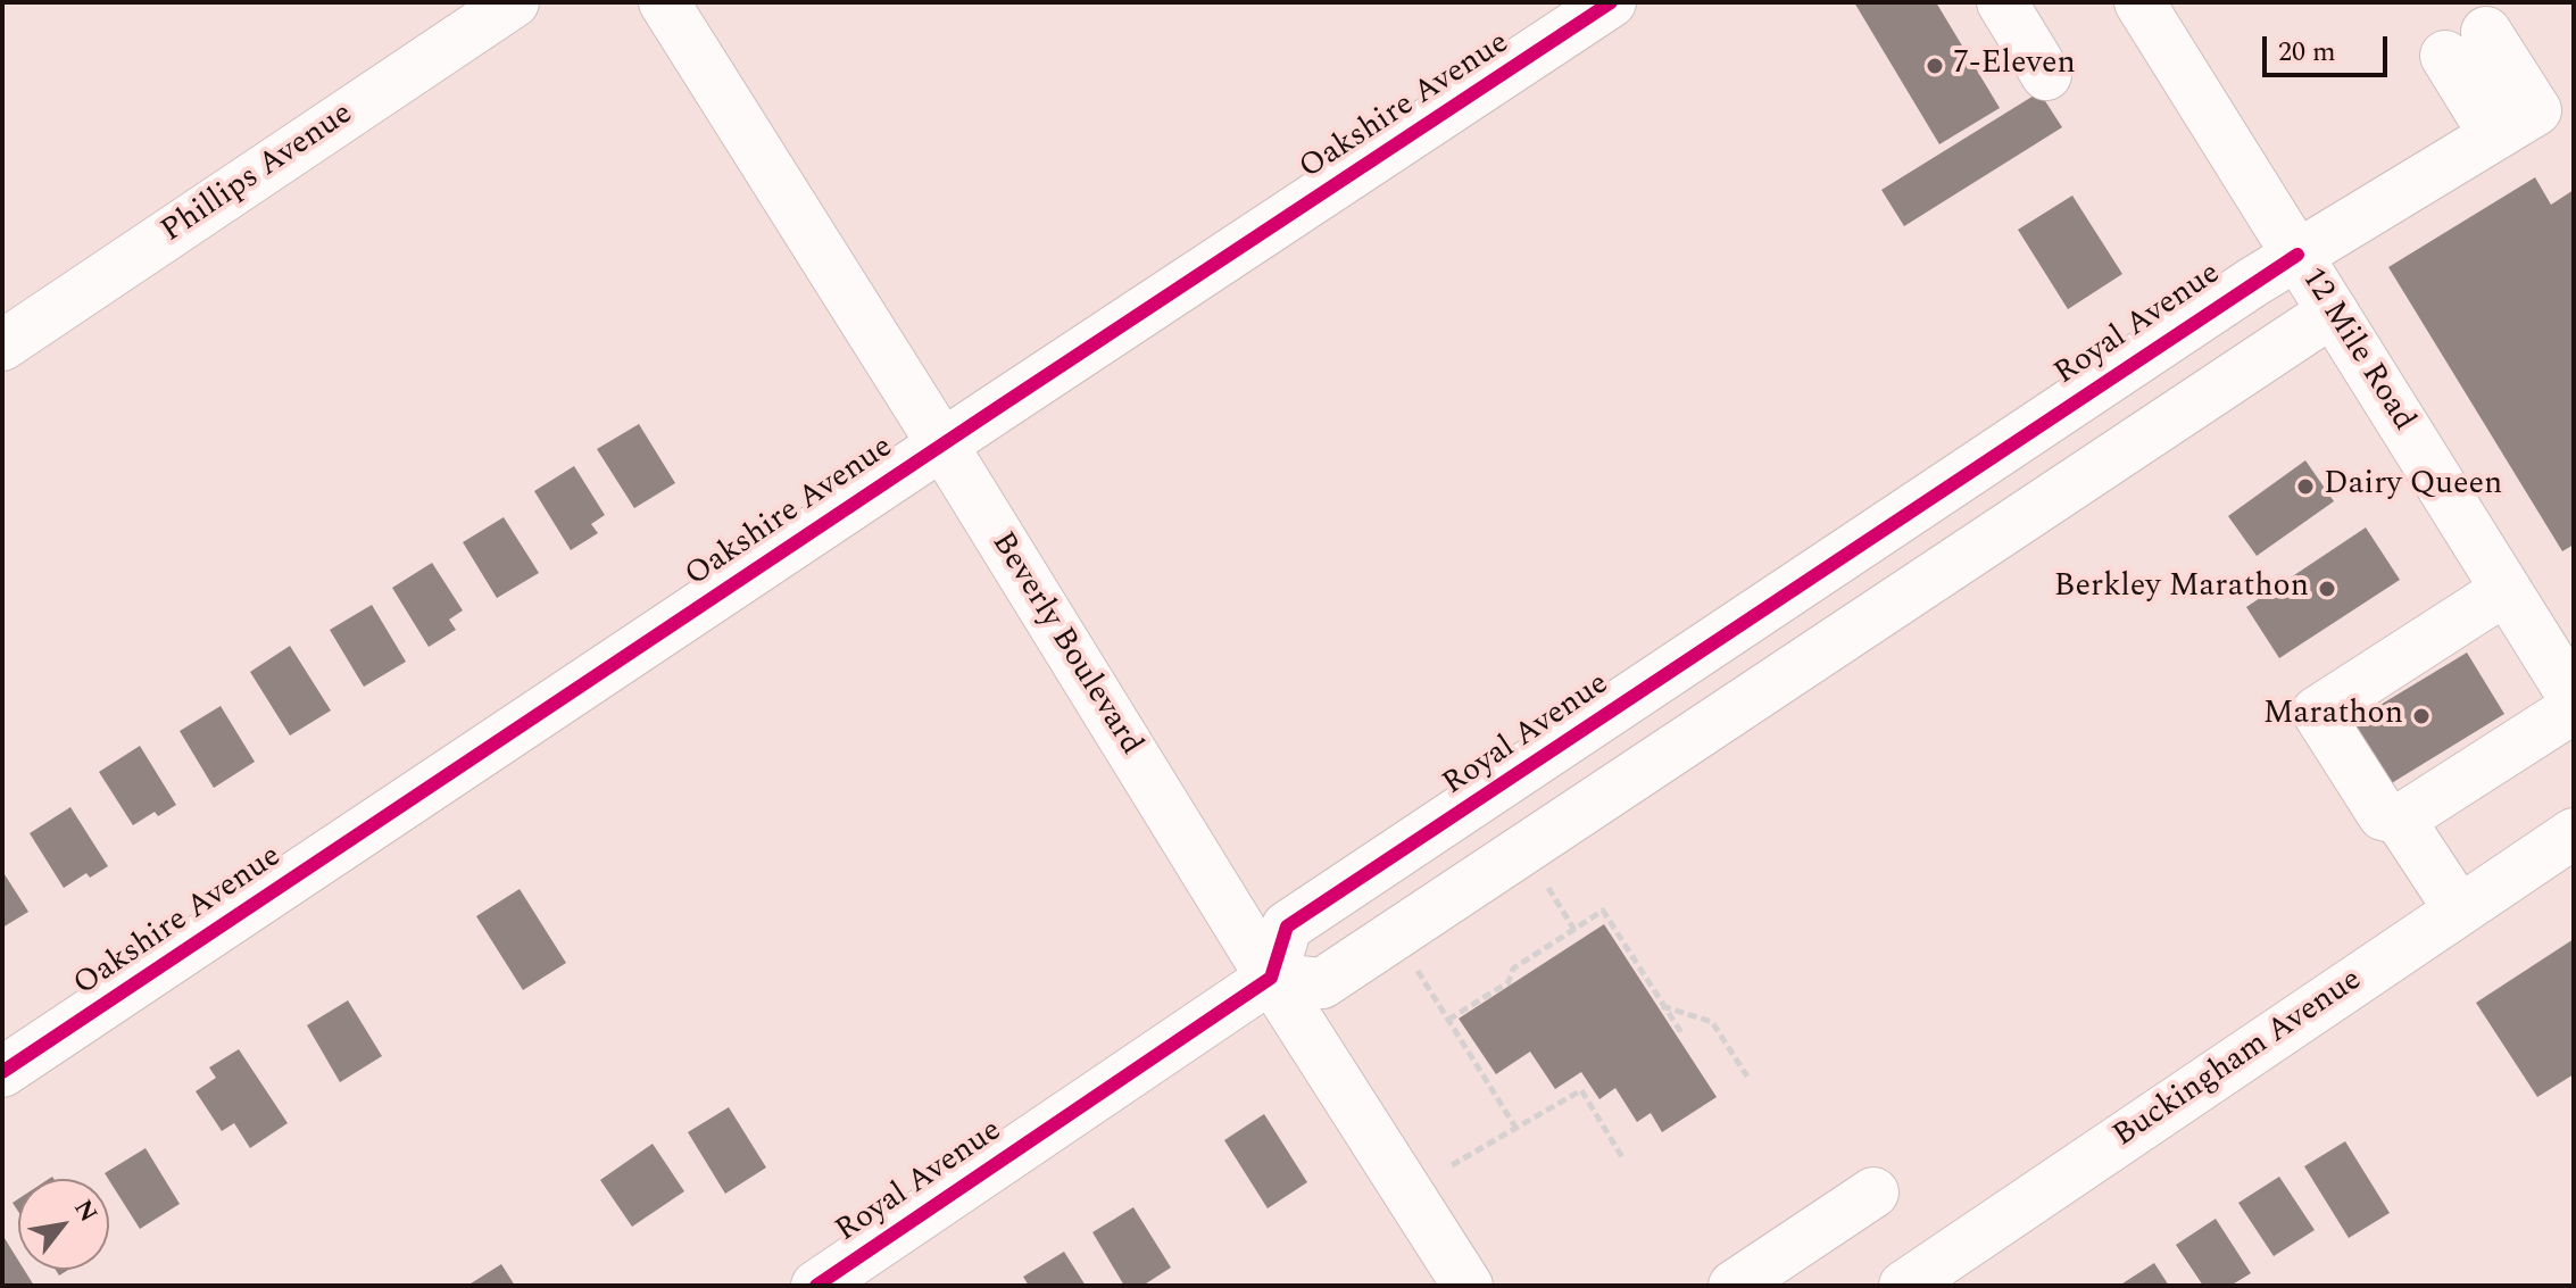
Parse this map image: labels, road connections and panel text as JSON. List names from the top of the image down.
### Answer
{
  "streets": {
    "street": [
      "Oakshire Avenue",
      "Phillips Avenue",
      "Royal Avenue",
      "12 Mile Road",
      "Beverly Boulevard",
      "Buckingham Avenue"
    ]
  },
  "crossings": [
    ["Oakshire Avenue", "Beverly Boulevard"],
    ["Royal Avenue", "12 Mile Road"],
    ["Royal Avenue", "Beverly Boulevard"]
  ],
  "places": [
    "7-Eleven",
    "Dairy Queen",
    "Berkley Marathon",
    "Marathon"
  ],
  "scale_bar": "20 m",
  "north": "top right"
}
